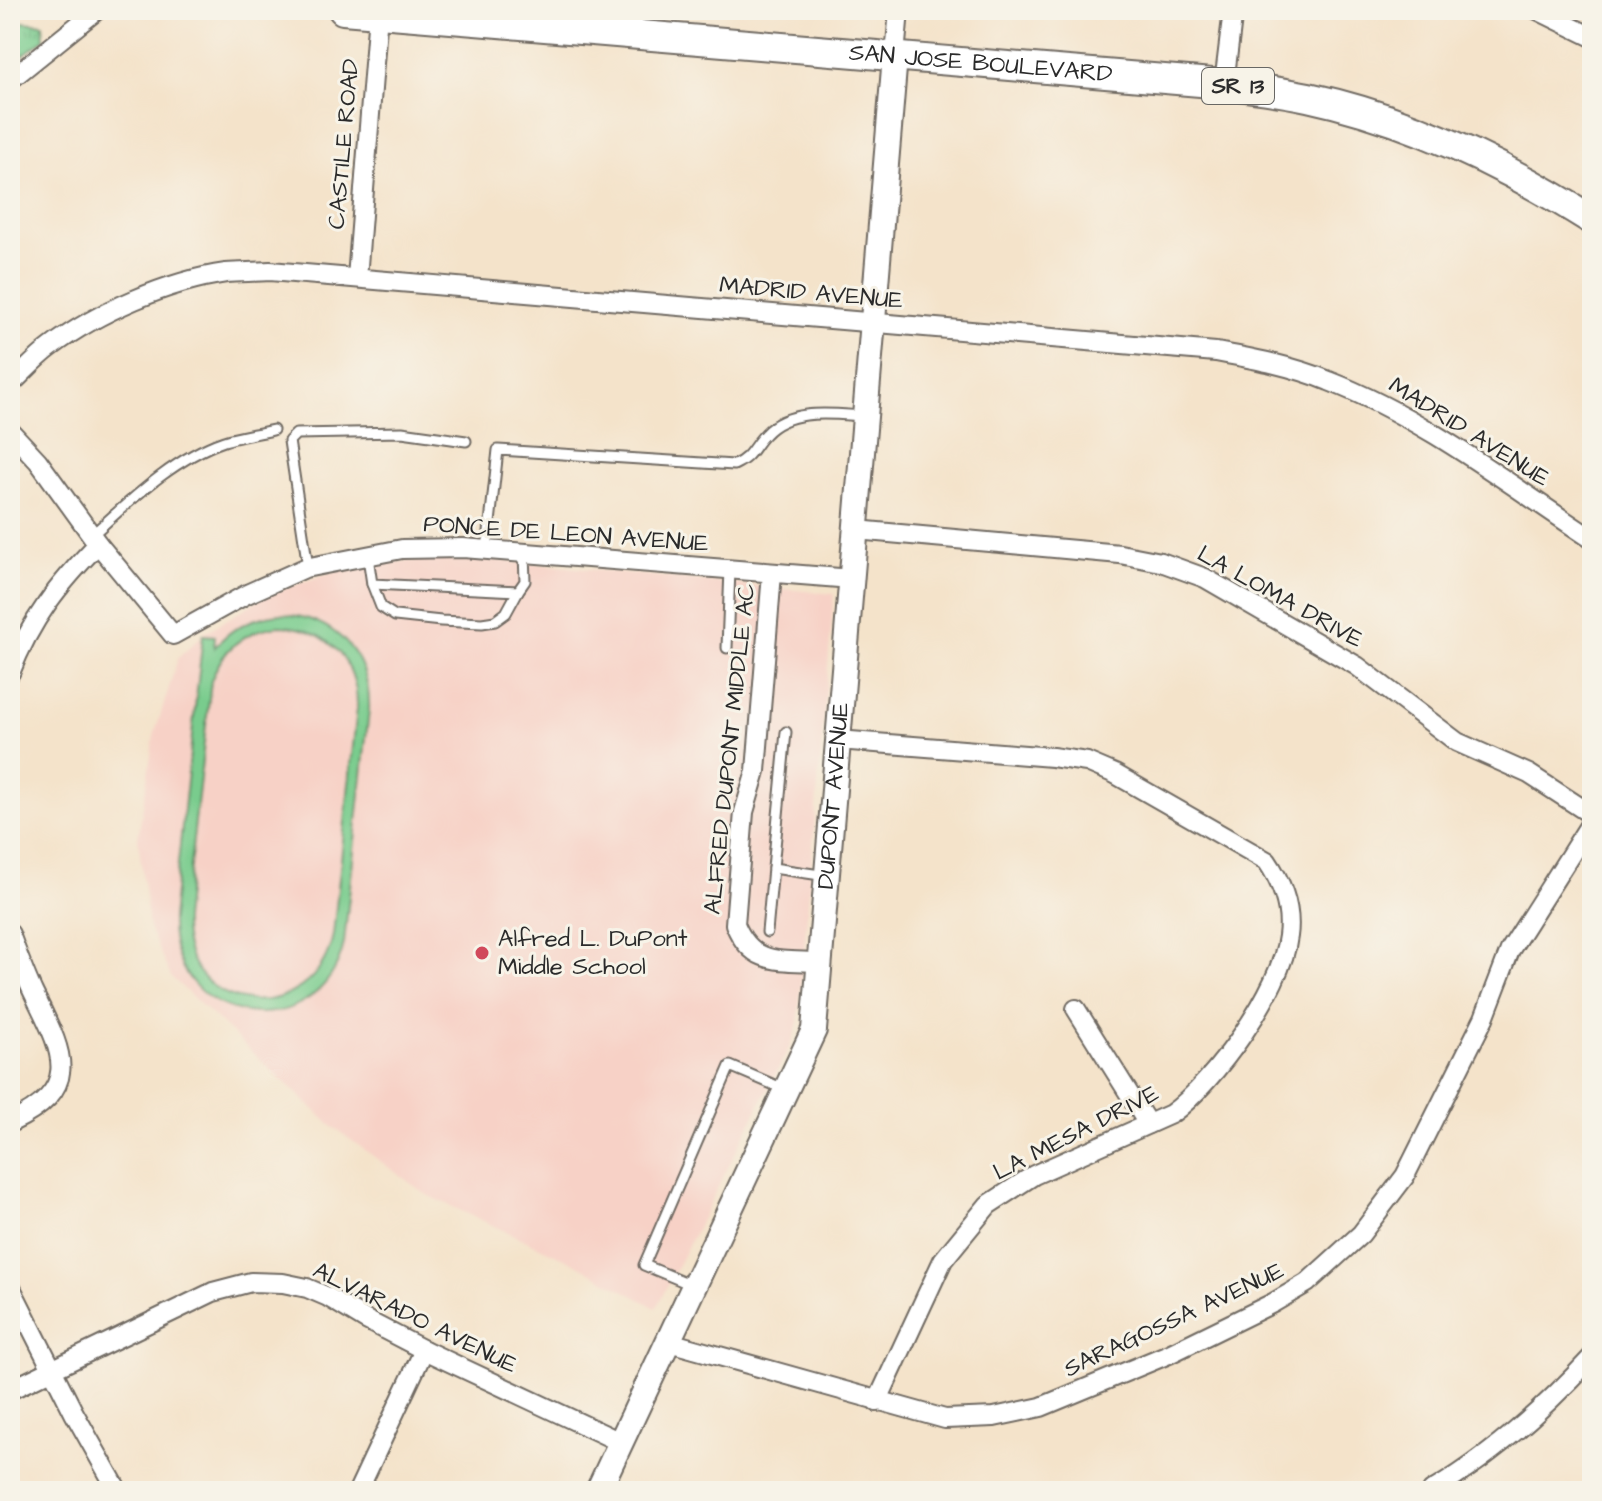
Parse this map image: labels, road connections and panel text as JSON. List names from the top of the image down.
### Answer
{
  "streets": {
    "main road": ["SAN JOSE BOULEVARD", "SR 13"],
    "street": [
      "CASTILE ROAD",
      "MADRID AVENUE",
      "PONCE DE LEON AVENUE",
      "LA LOMA DRIVE",
      "ALFRED DUPONT MIDDLE AC",
      "DUPONT AVENUE",
      "LA MESA DRIVE",
      "ALVARADO AVENUE",
      "SARAGOSSA AVENUE"
    ]
  },
  "crossings": [
    ["SAN JOSE BOULEVARD", "CASTILE ROAD"],
    ["SAN JOSE BOULEVARD", "DUPONT AVENUE"],
    ["CASTILE ROAD", "MADRID AVENUE"],
    ["MADRID AVENUE", "DUPONT AVENUE"],
    ["PONCE DE LEON AVENUE", "ALFRED DUPONT MIDDLE AC"],
    ["PONCE DE LEON AVENUE", "DUPONT AVENUE"],
    ["LA LOMA DRIVE", "DUPONT AVENUE"],
    ["LA LOMA DRIVE", "SARAGOSSA AVENUE"],
    ["ALFRED DUPONT MIDDLE AC", "DUPONT AVENUE"],
    ["DUPONT AVENUE", "LA MESA DRIVE"],
    ["DUPONT AVENUE", "ALVARADO AVENUE"],
    ["DUPONT AVENUE", "SARAGOSSA AVENUE"],
    ["LA MESA DRIVE", "SARAGOSSA AVENUE"]
  ],
  "places": ["Alfred L. DuPont Middle School"]
}
